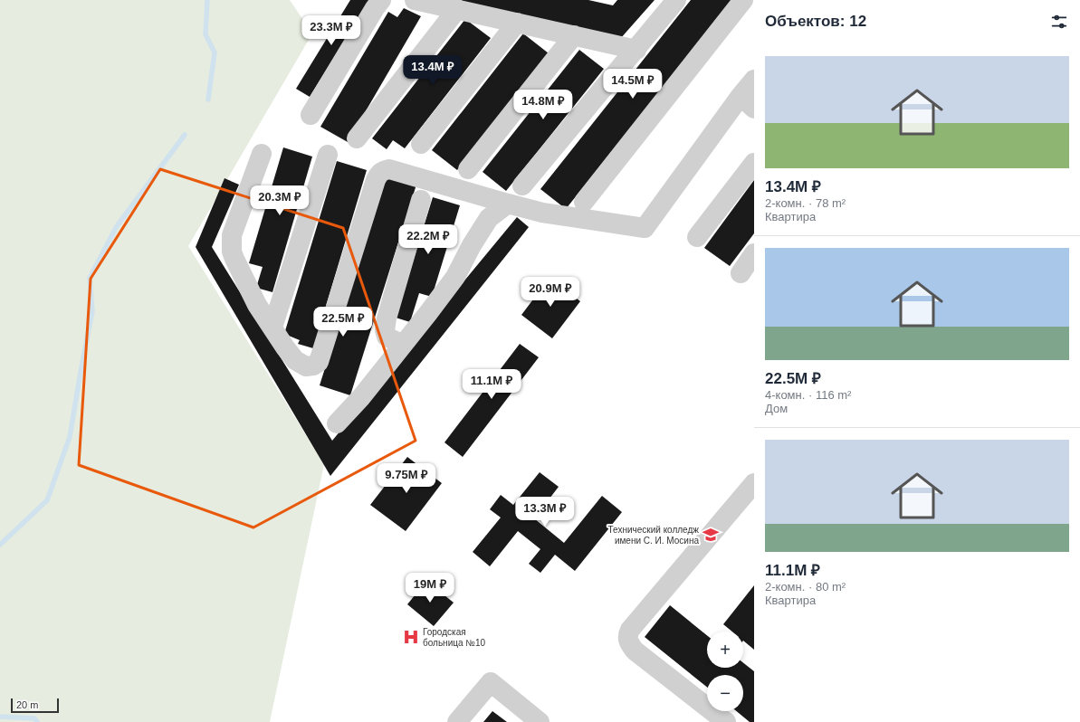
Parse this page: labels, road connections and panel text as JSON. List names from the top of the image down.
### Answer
{
  "places": {
    "school or university": ["Технический колледж имени С. И. Мосина"],
    "hospital": ["Городская больница №10"]
  },
  "scale_bar": "20 m",
  "page": {
    "heading": "Объектов: 12",
    "price": [
      "23.3M ₽",
      "13.4M ₽",
      "14.5M ₽",
      "14.8M ₽",
      "20.3M ₽",
      "22.2M ₽",
      "20.9M ₽",
      "22.5M ₽",
      "11.1M ₽",
      "9.75M ₽",
      "13.3M ₽",
      "19M ₽"
    ],
    "list": [
      {
        "name": "13.4M ₽",
        "note": "2-комн. · 78 m² · Квартира"
      },
      {
        "name": "22.5M ₽",
        "note": "4-комн. · 116 m² · Дом"
      },
      {
        "name": "11.1M ₽",
        "note": "2-комн. · 80 m² · Квартира"
      }
    ],
    "map_buttons": ["+", "−"],
    "scale": "20 m"
  }
}
